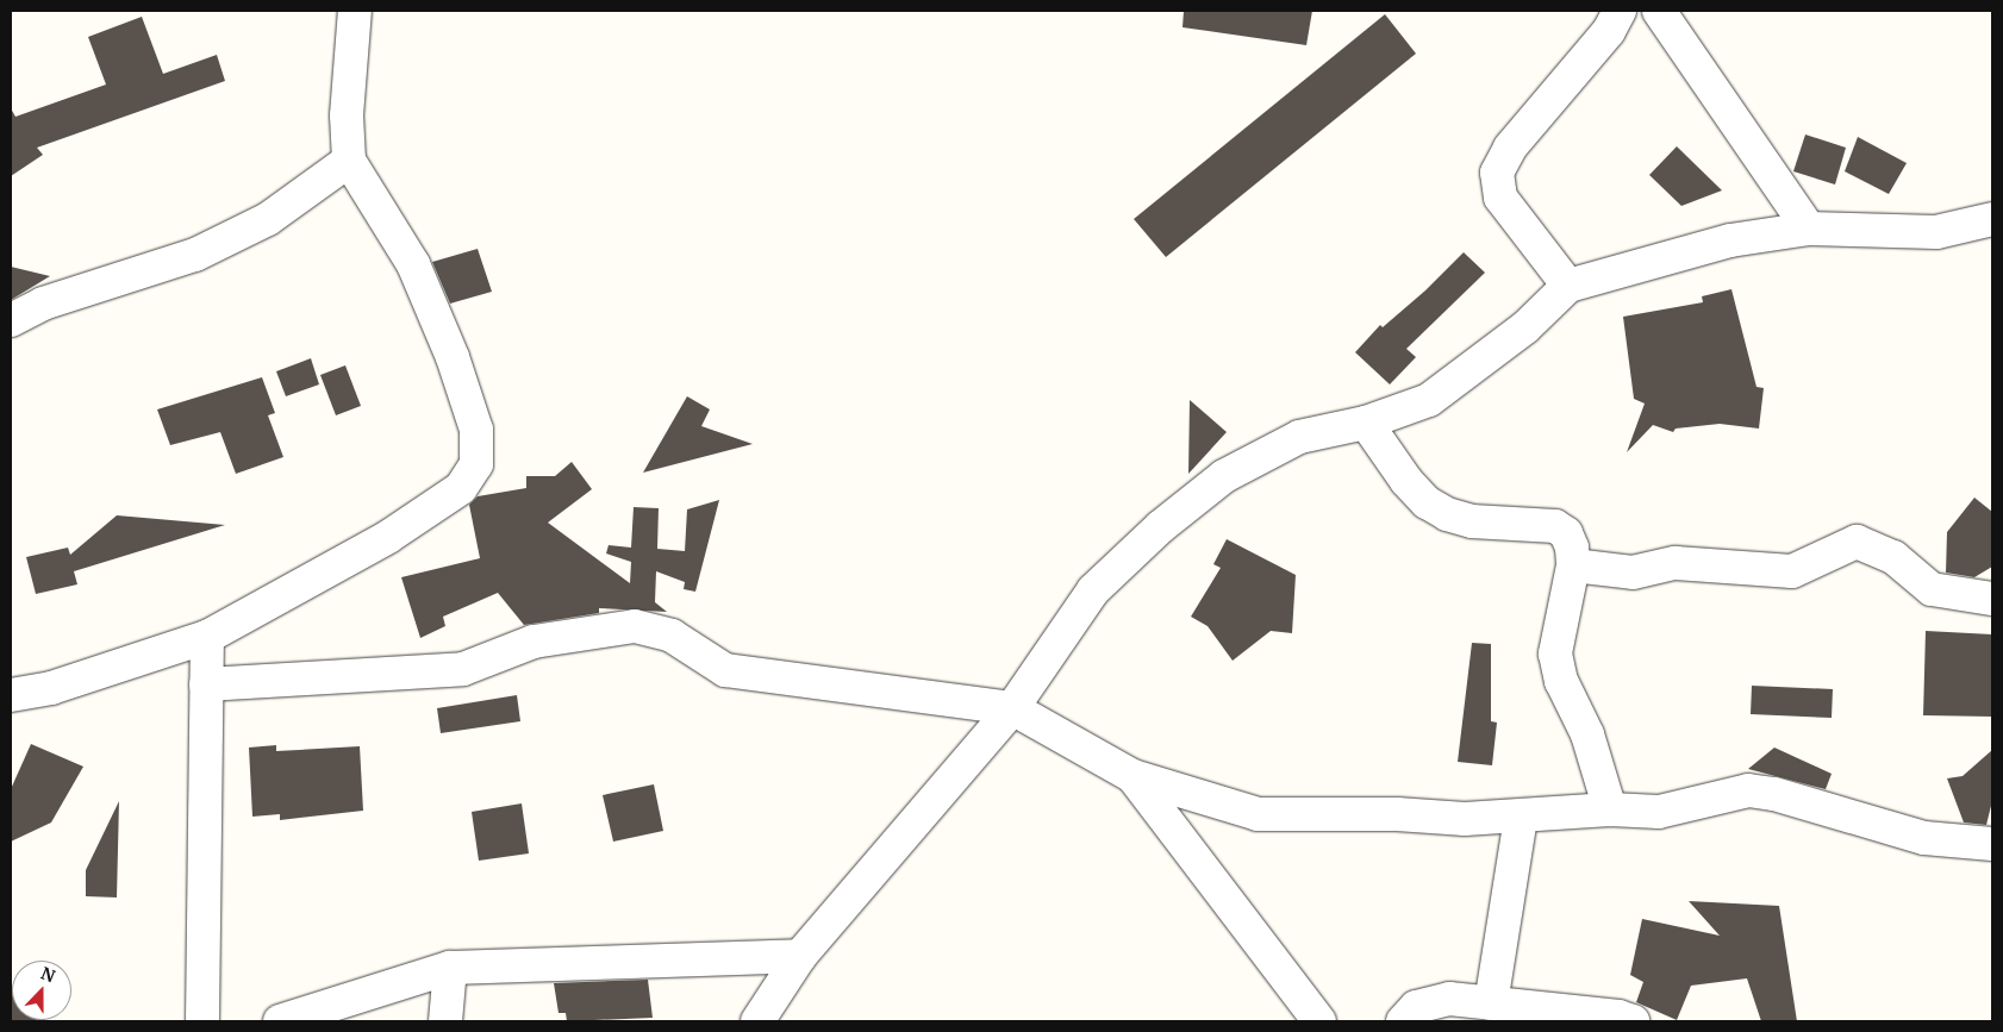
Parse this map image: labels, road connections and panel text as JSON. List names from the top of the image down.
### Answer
{
  "north": "top"
}
